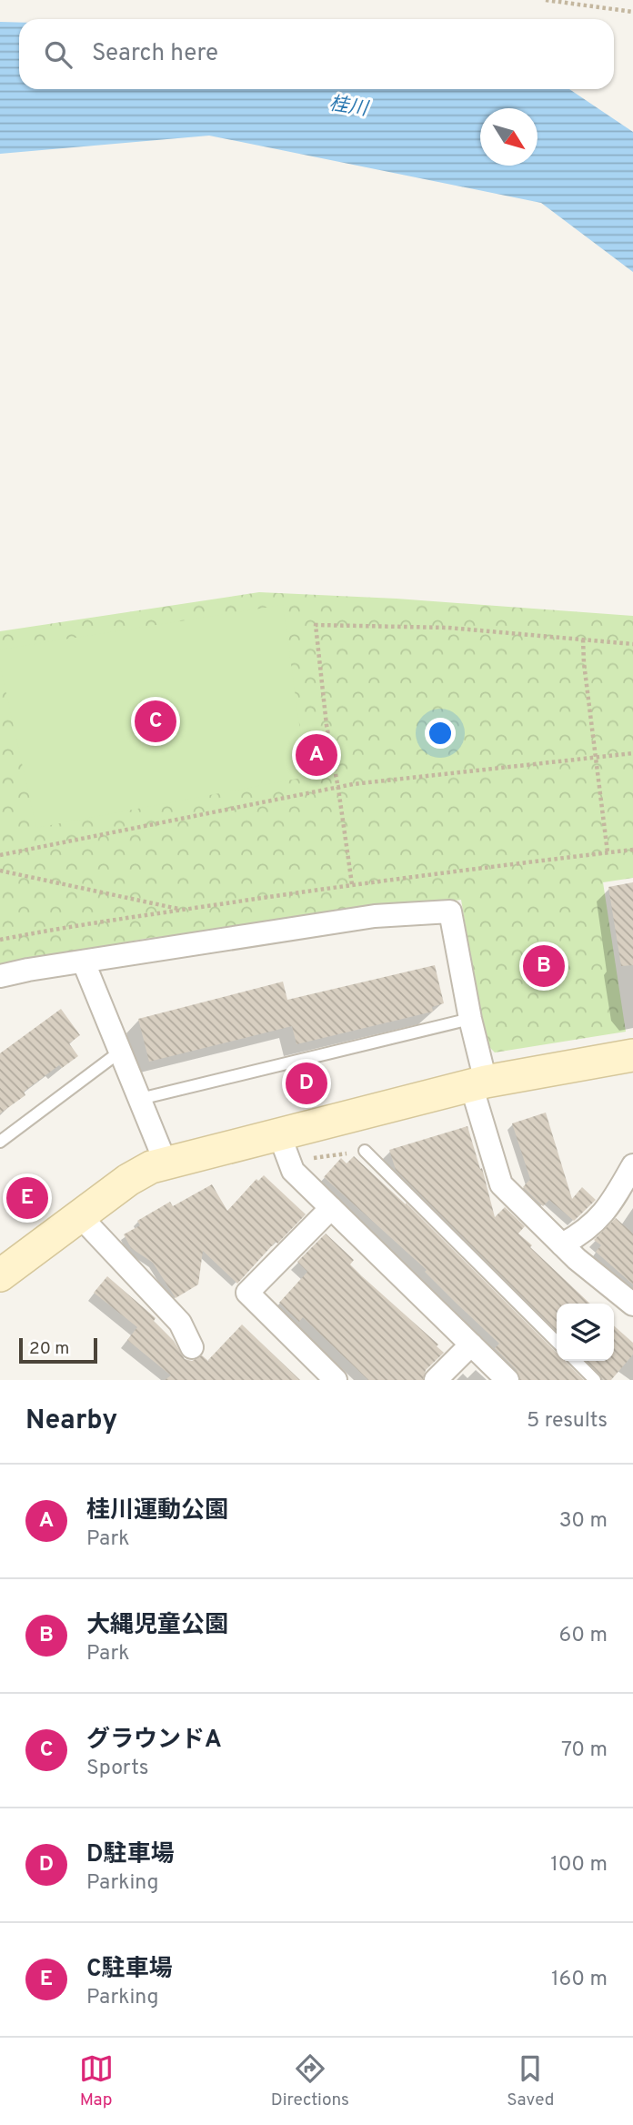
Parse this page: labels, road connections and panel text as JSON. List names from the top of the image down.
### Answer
{
  "water": ["桂川"],
  "scale_bar": "20 m",
  "north": "bottom right",
  "page": {
    "search": "Search here",
    "pins": [
      "C",
      "A",
      "B",
      "D",
      "E"
    ],
    "scale": "20 m",
    "heading": ["Nearby", "5 results"],
    "list": [
      {
        "mark": "A",
        "name": "桂川運動公園",
        "note": "Park",
        "value": "30 m"
      },
      {
        "mark": "B",
        "name": "大縄児童公園",
        "note": "Park",
        "value": "60 m"
      },
      {
        "mark": "C",
        "name": "グラウンドA",
        "note": "Sports",
        "value": "70 m"
      },
      {
        "mark": "D",
        "name": "D駐車場",
        "note": "Parking",
        "value": "100 m"
      },
      {
        "mark": "E",
        "name": "C駐車場",
        "note": "Parking",
        "value": "160 m"
      }
    ],
    "nav": ["Map", "Directions", "Saved"]
  }
}
